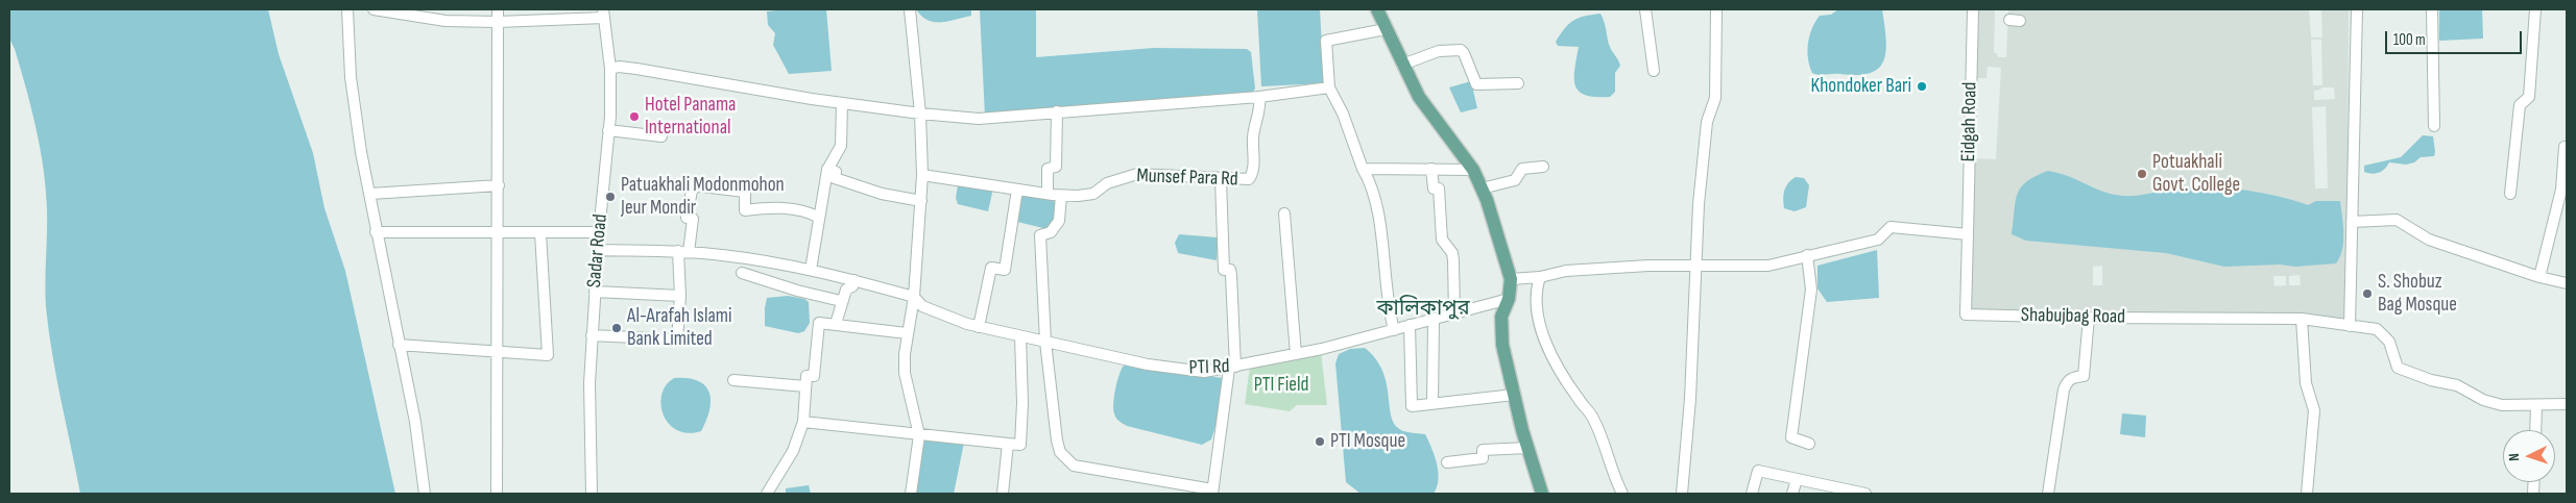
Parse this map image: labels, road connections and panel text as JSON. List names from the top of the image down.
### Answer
{
  "streets": {
    "street": [
      "Eidgah Road",
      "Munsef Para Rd",
      "Sadar Road",
      "Shabujbag Road",
      "PTI Rd"
    ]
  },
  "crossings": [
    ["Eidgah Road", "Shabujbag Road"]
  ],
  "districts": ["কালিকাপুর"],
  "parks": ["PTI Field"],
  "places": [
    "Khondoker Bari",
    "Hotel Panama International",
    "Potuakhali Govt. College",
    "Patuakhali Modonmohon Jeur Mondir",
    "S. Shobuz Bag Mosque",
    "Al-Arafah Islami Bank Limited",
    "PTI Mosque"
  ],
  "scale_bar": "100 m",
  "north": "left"
}
